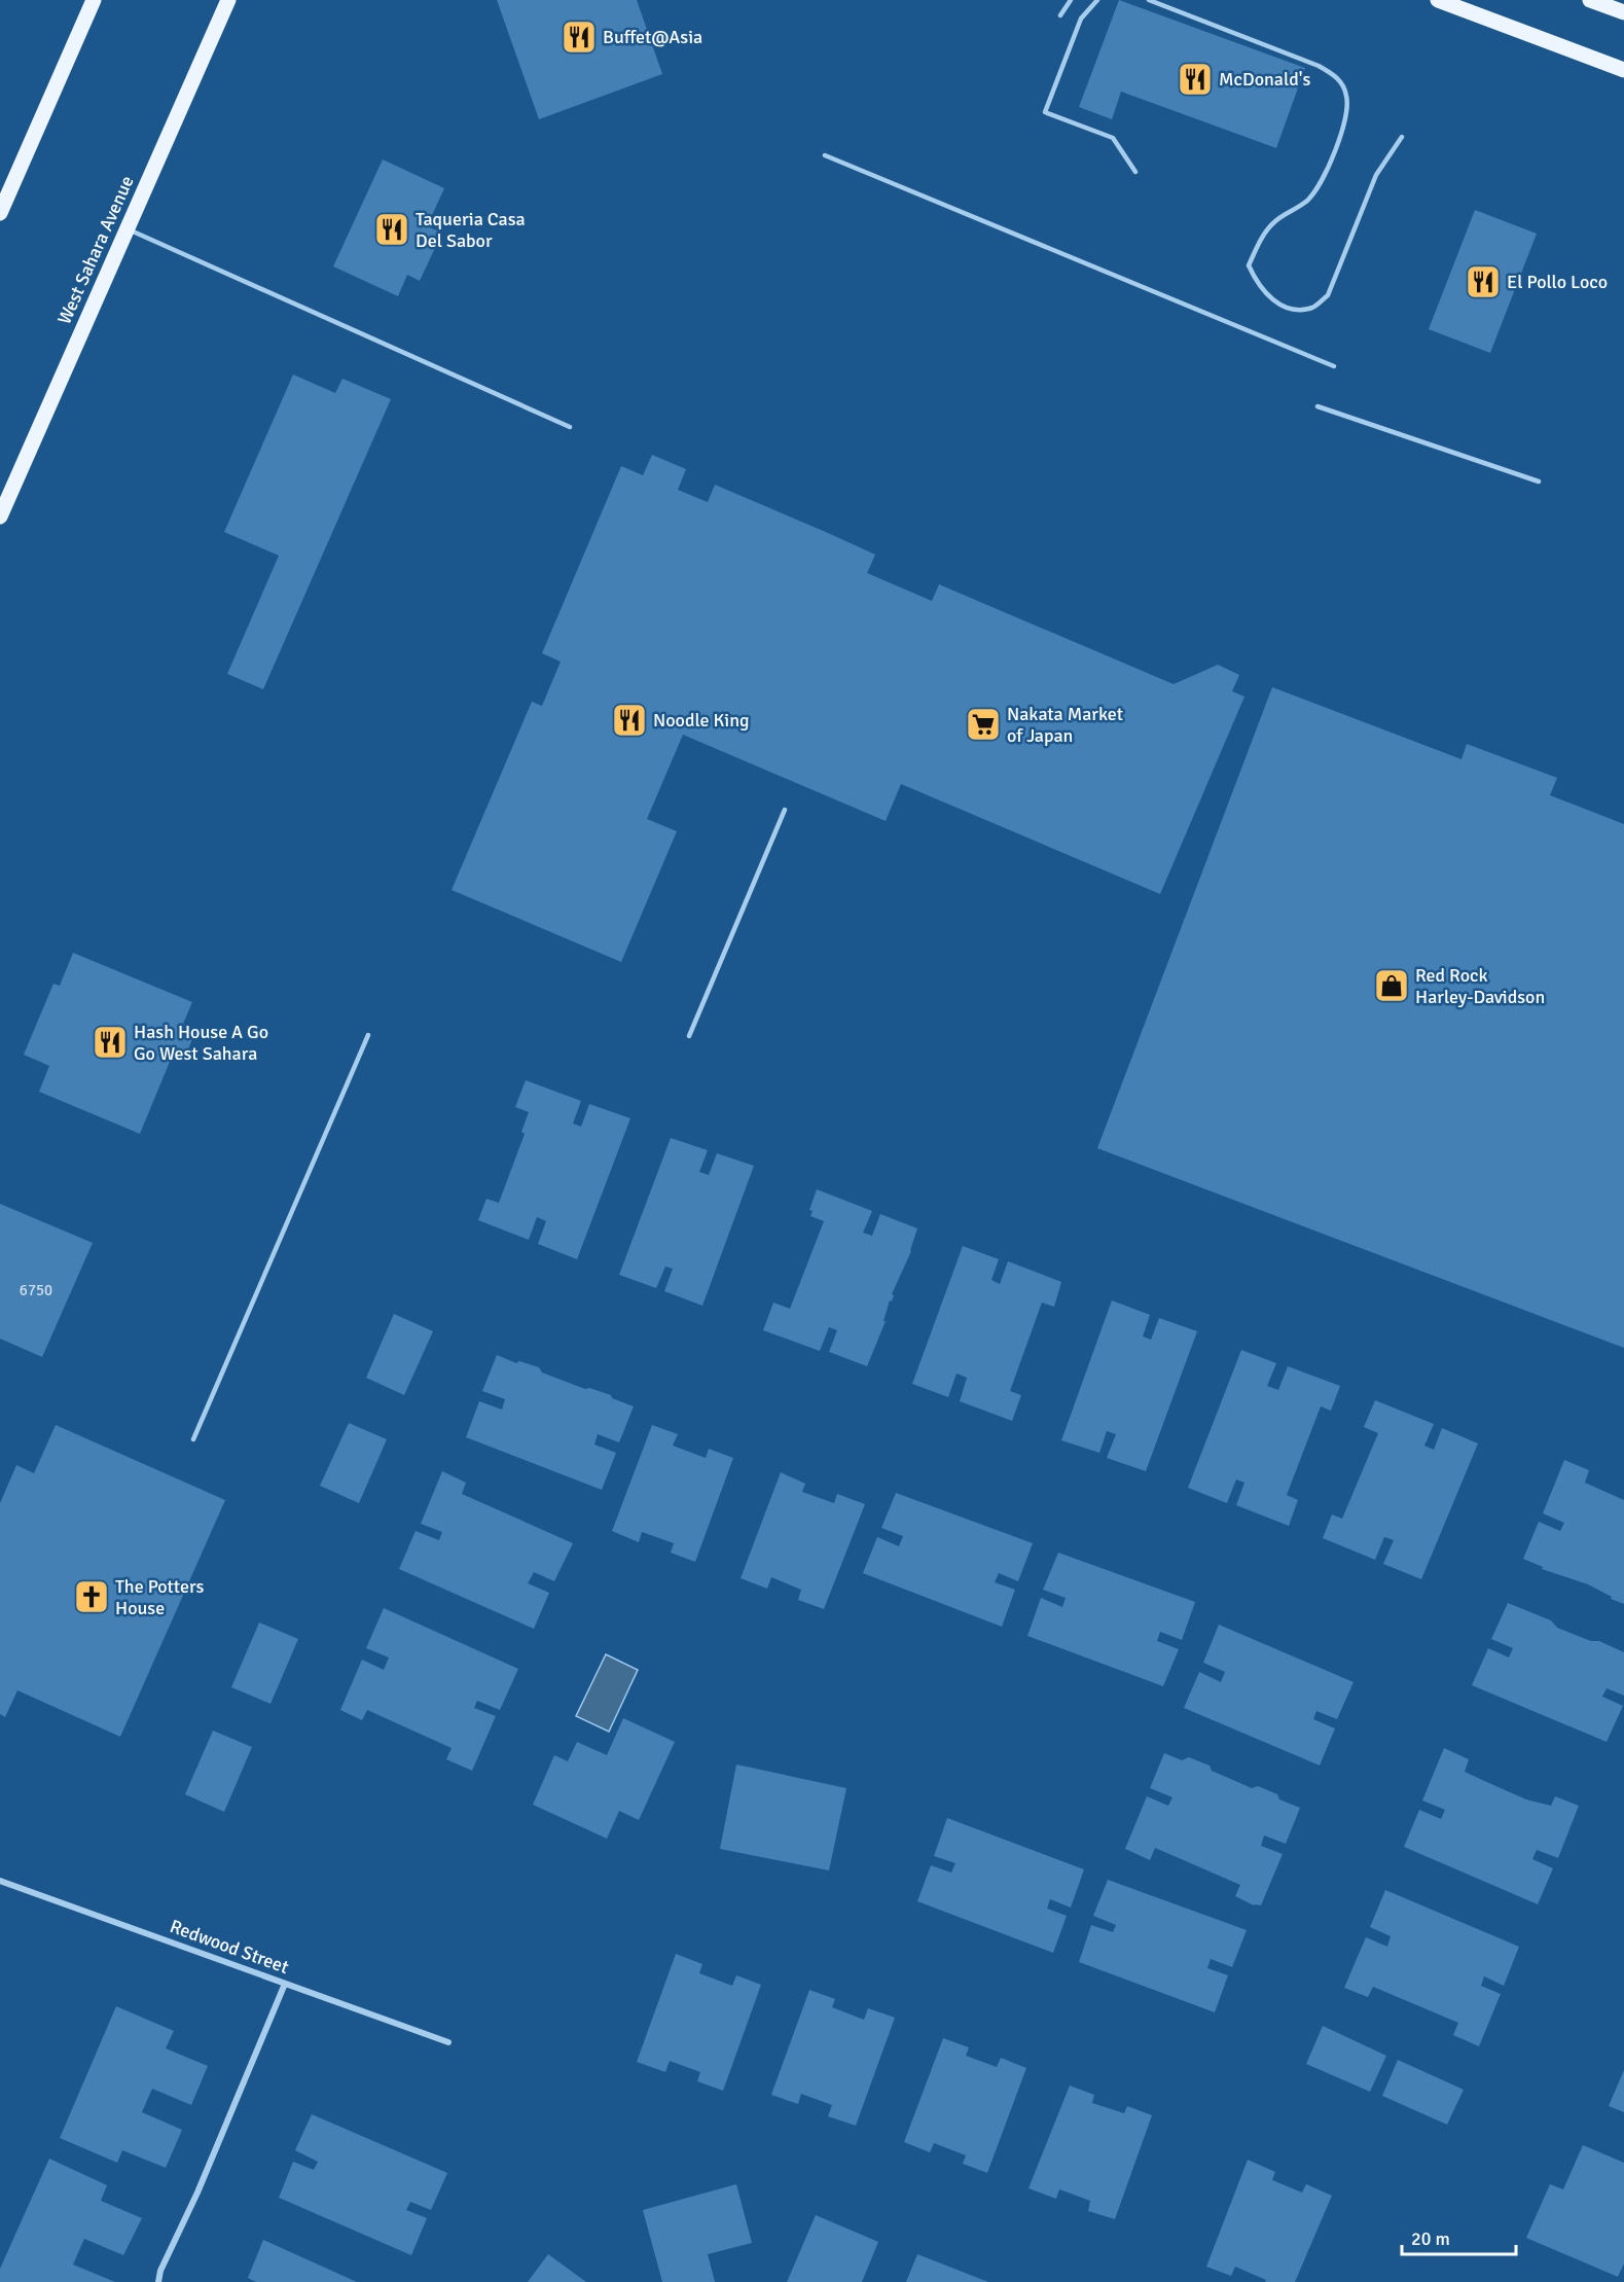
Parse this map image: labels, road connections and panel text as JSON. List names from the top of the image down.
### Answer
{
  "streets": {
    "main road": ["West Sahara Avenue"],
    "street": ["Redwood Street"]
  },
  "places": {
    "restaurant": [
      "Buffet@Asia",
      "McDonald's",
      "Taqueria Casa Del Sabor",
      "El Pollo Loco",
      "Noodle King",
      "Hash House A Go Go West Sahara"
    ],
    "supermarket": ["Nakata Market of Japan"],
    "shop": ["Red Rock Harley-Davidson"],
    "church": ["The Potters House"]
  },
  "house_numbers": ["6750"],
  "scale_bar": "20 m"
}
